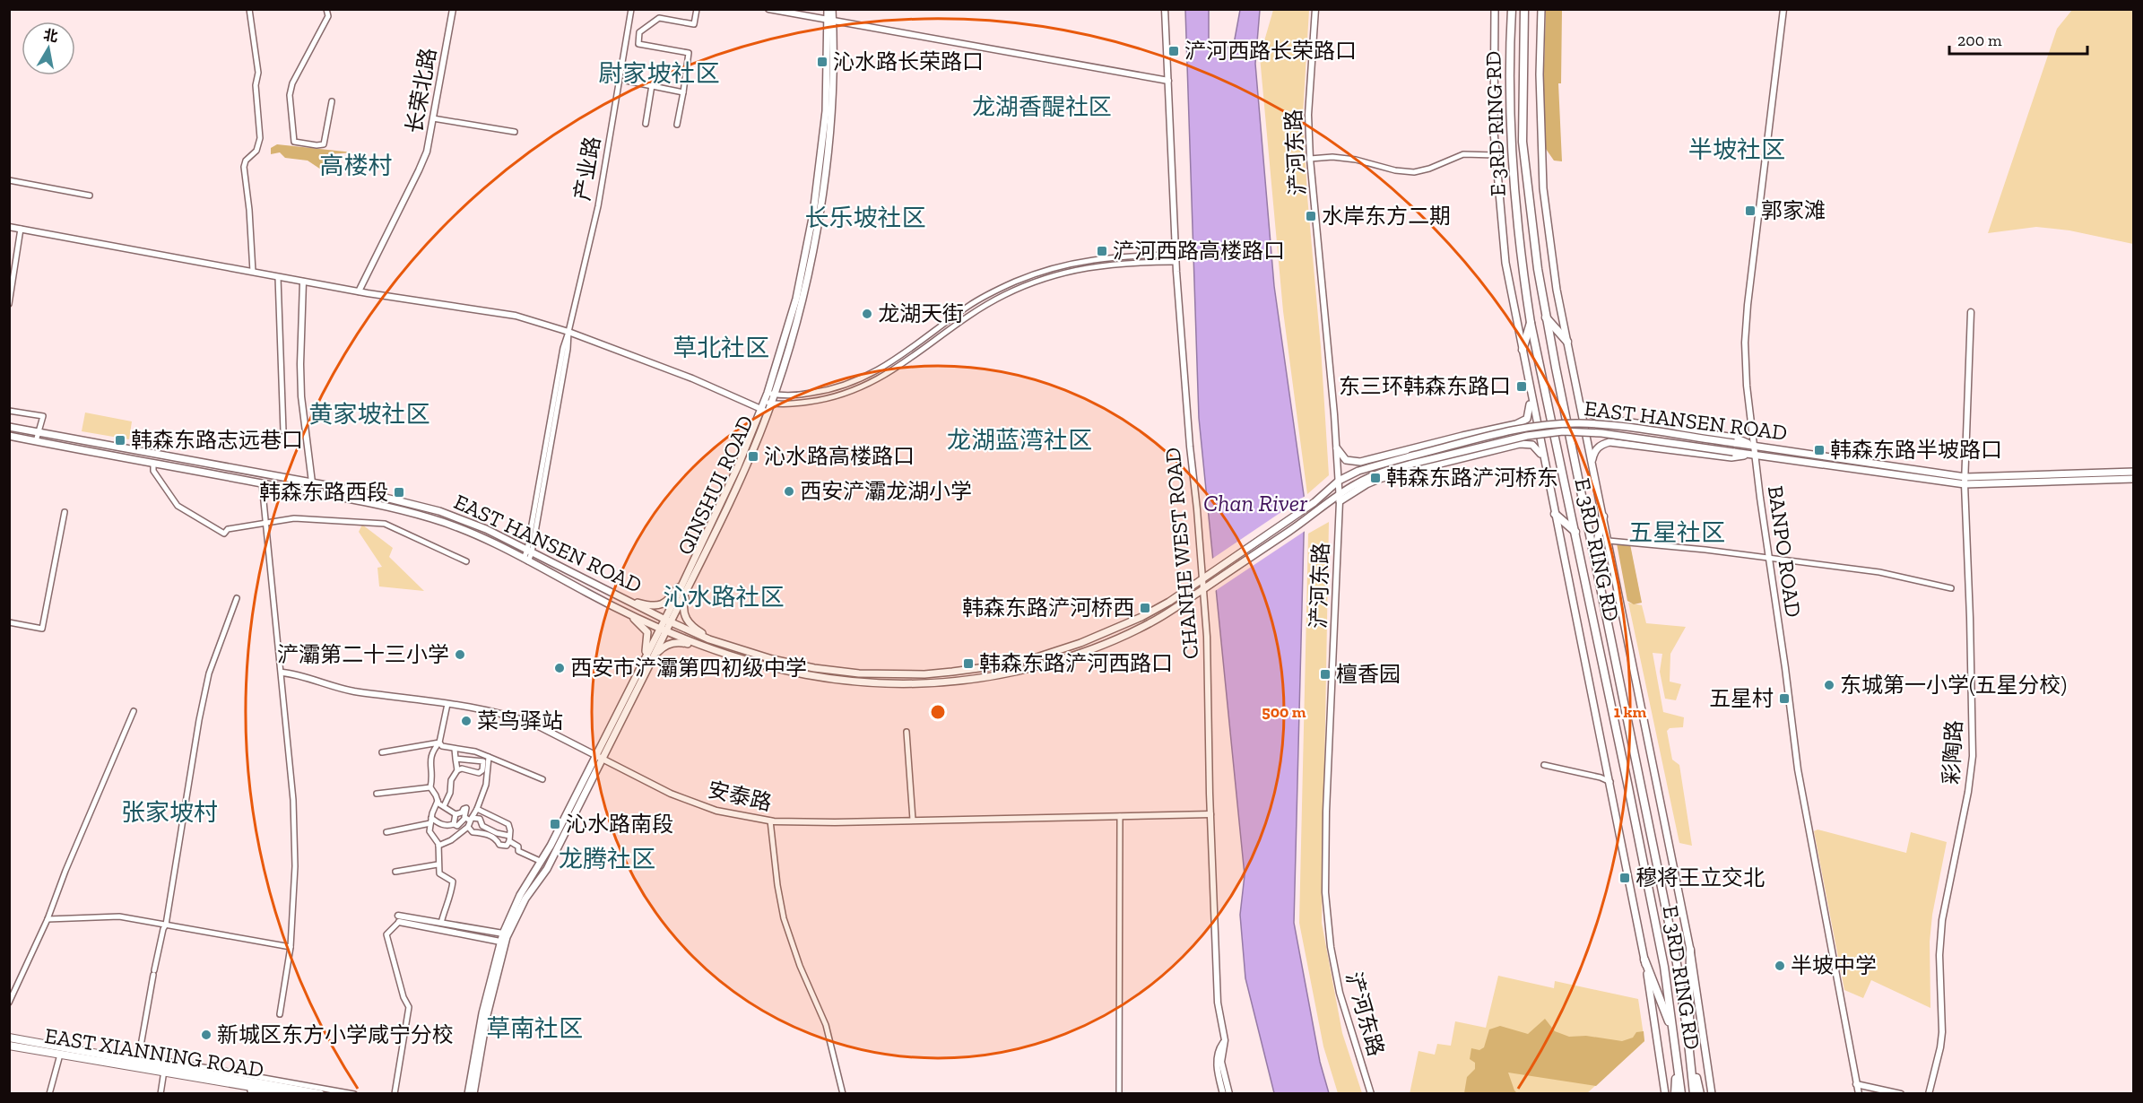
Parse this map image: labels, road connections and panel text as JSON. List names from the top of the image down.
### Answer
{
  "streets": {
    "highway": ["E 3RD RING RD"],
    "main road": ["EAST HANSEN ROAD", "QINSHUI ROAD", "EAST XIANNING ROAD"],
    "street": [
      "长荣北路",
      "浐河东路",
      "产业路",
      "BANPO ROAD",
      "CHANHE WEST ROAD",
      "彩陶路",
      "安泰路"
    ]
  },
  "crossings": [
    ["浐河东路", "EAST HANSEN ROAD"],
    ["产业路", "EAST HANSEN ROAD"],
    ["EAST HANSEN ROAD", "QINSHUI ROAD"],
    ["EAST HANSEN ROAD", "BANPO ROAD"],
    ["EAST HANSEN ROAD", "CHANHE WEST ROAD"],
    ["EAST HANSEN ROAD", "彩陶路"],
    ["QINSHUI ROAD", "安泰路"],
    ["CHANHE WEST ROAD", "安泰路"]
  ],
  "districts": [
    "尉家坡社区",
    "龙湖香醍社区",
    "半坡社区",
    "高楼村",
    "长乐坡社区",
    "草北社区",
    "黄家坡社区",
    "龙湖蓝湾社区",
    "五星社区",
    "沁水路社区",
    "张家坡村",
    "龙腾社区",
    "草南社区"
  ],
  "water": ["Chan River"],
  "places": {
    "transit": [
      "浐河西路长荣路口",
      "沁水路长荣路口",
      "郭家滩",
      "水岸东方二期",
      "浐河西路高楼路口",
      "东三环韩森东路口",
      "韩森东路志远巷口",
      "韩森东路半坡路口",
      "沁水路高楼路口",
      "韩森东路浐河桥东",
      "韩森东路西段",
      "韩森东路浐河桥西",
      "韩森东路浐河西路口",
      "檀香园",
      "五星村",
      "沁水路南段",
      "穆将王立交北"
    ],
    "other": [
      "龙湖天街",
      "西安浐灞龙湖小学",
      "浐灞第二十三小学",
      "西安市浐灞第四初级中学",
      "东城第一小学(五星分校)",
      "菜鸟驿站",
      "半坡中学",
      "新城区东方小学咸宁分校"
    ]
  },
  "scale_bar": "200 m",
  "north": "top",
  "rings": ["500 m", "1 km"]
}
